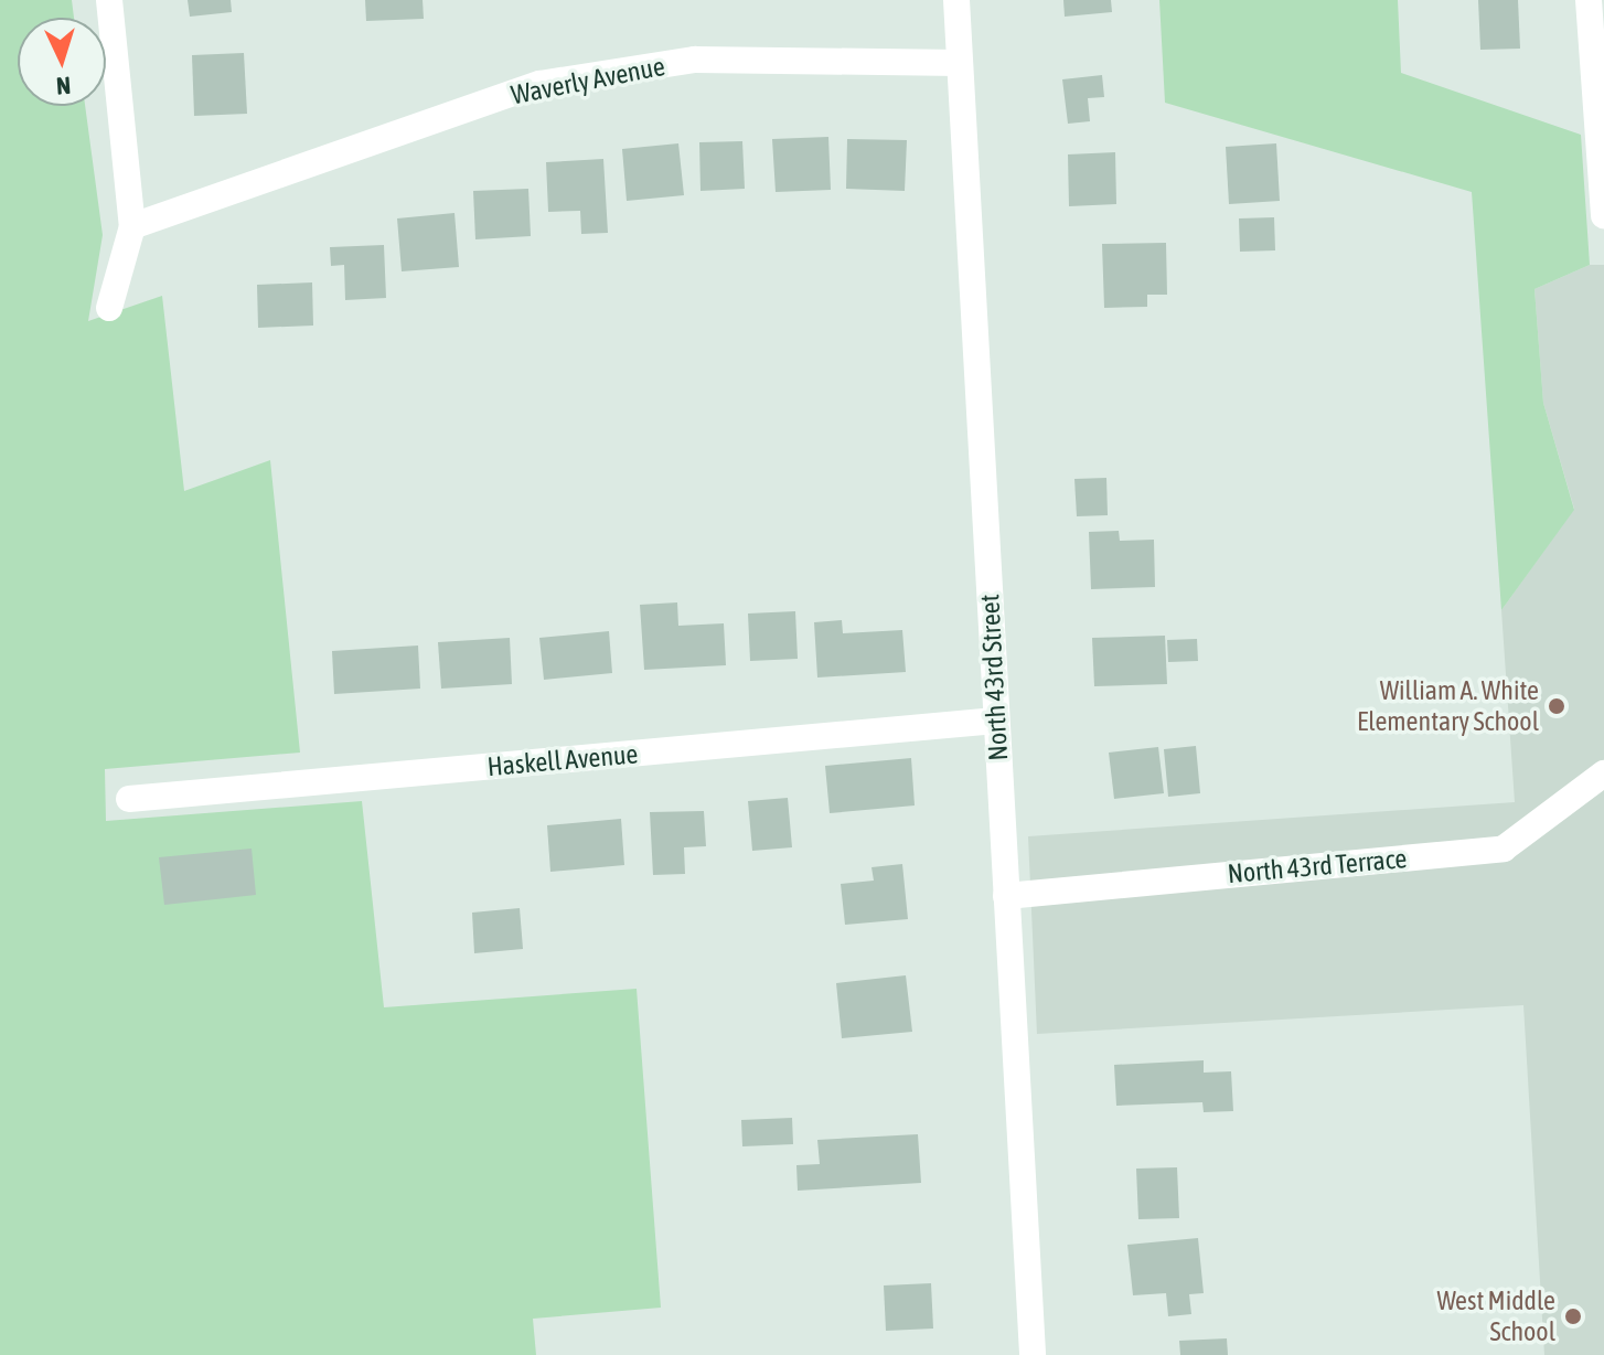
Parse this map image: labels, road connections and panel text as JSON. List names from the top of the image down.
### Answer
{
  "streets": {
    "street": [
      "Waverly Avenue",
      "North 43rd Street",
      "Haskell Avenue",
      "North 43rd Terrace"
    ]
  },
  "crossings": [
    ["Waverly Avenue", "North 43rd Street"],
    ["North 43rd Street", "Haskell Avenue"],
    ["North 43rd Street", "North 43rd Terrace"]
  ],
  "places": ["William A. White Elementary School", "West Middle School"],
  "north": "bottom"
}
